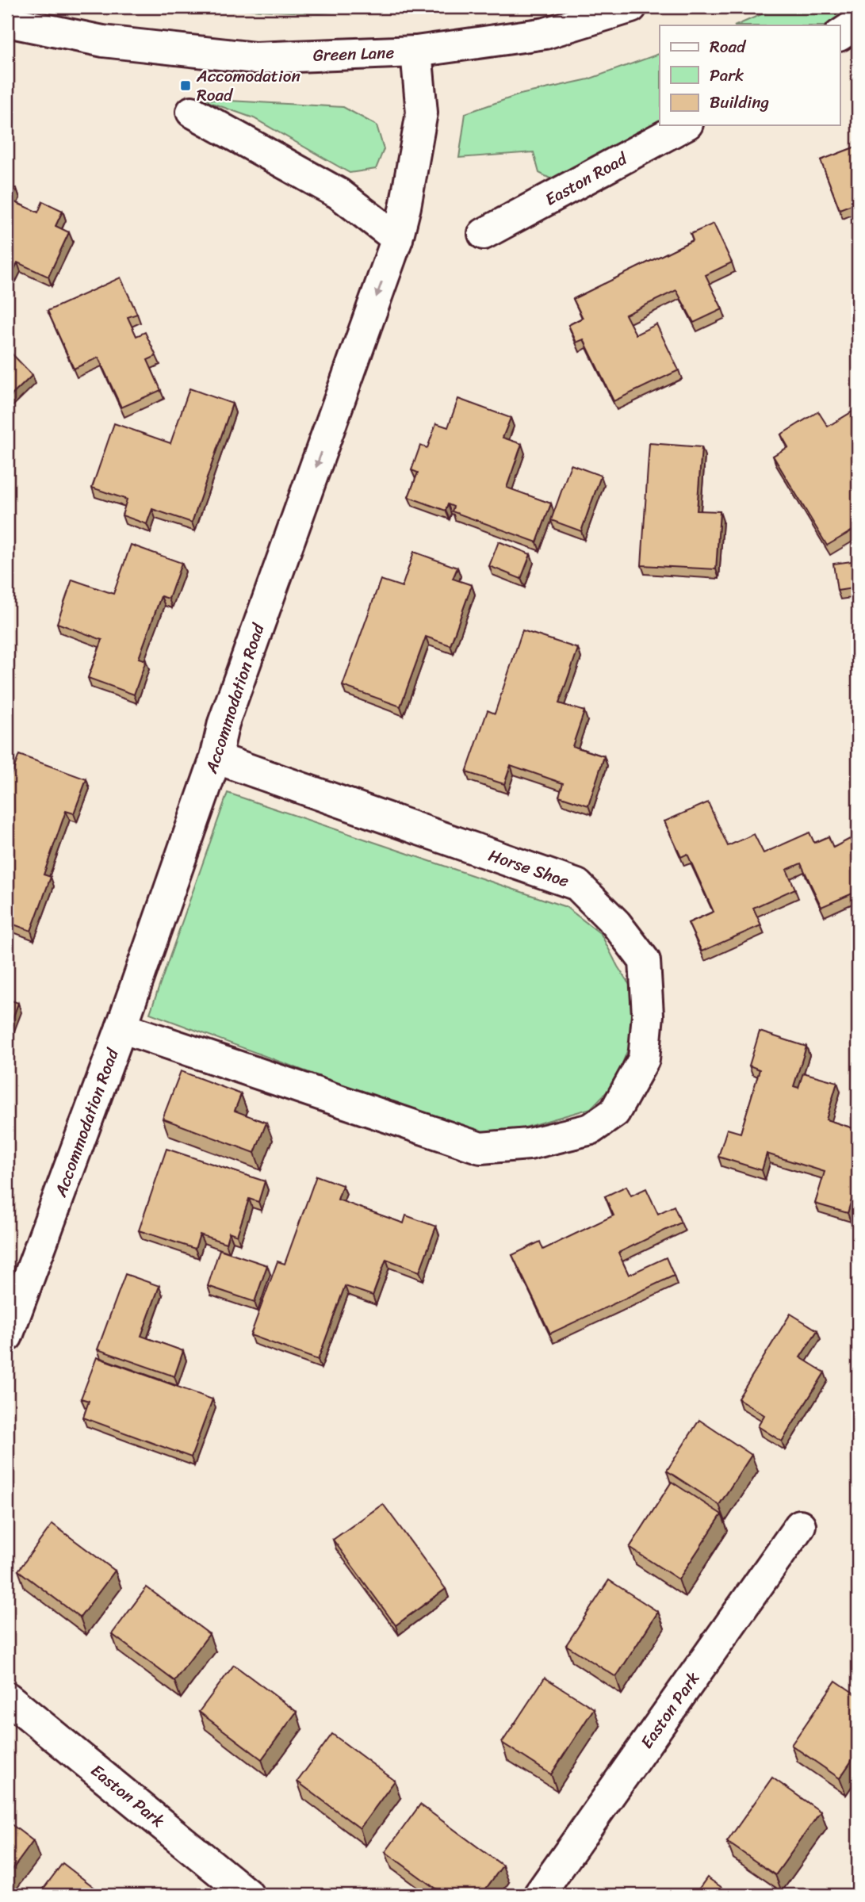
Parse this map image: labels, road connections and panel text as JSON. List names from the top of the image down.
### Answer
{
  "streets": {
    "street": [
      "Green Lane",
      "Easton Road",
      "Accommodation Road",
      "Horse Shoe",
      "Easton Park"
    ]
  },
  "crossings": [
    ["Green Lane", "Accommodation Road"],
    ["Accommodation Road", "Horse Shoe"]
  ],
  "one_way": ["Accommodation Road"],
  "places": {
    "transit": ["Accomodation Road"]
  },
  "legend": ["Road", "Park", "Building"]
}
